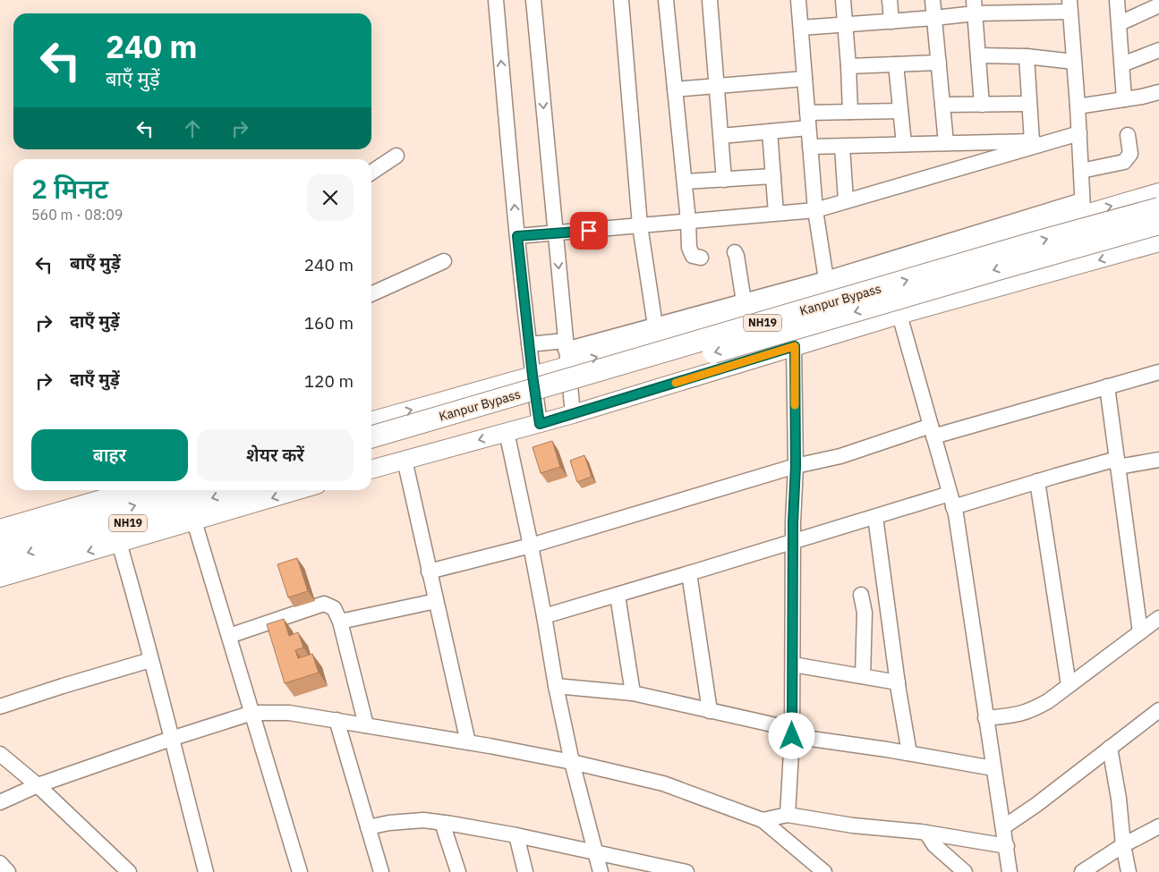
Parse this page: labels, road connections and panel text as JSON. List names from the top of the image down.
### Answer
{
  "streets": {
    "highway": ["Kanpur Bypass", "NH19"]
  },
  "page": {
    "turn": ["240 m", "बाएँ मुड़ें"],
    "heading": ["2 मिनट", "560 m · 08:09"],
    "list": [
      {
        "name": "बाएँ मुड़ें",
        "value": "240 m"
      },
      {
        "name": "दाएँ मुड़ें",
        "value": "160 m"
      },
      {
        "name": "दाएँ मुड़ें",
        "value": "120 m"
      }
    ],
    "buttons": ["बाहर", "शेयर करें"]
  }
}
